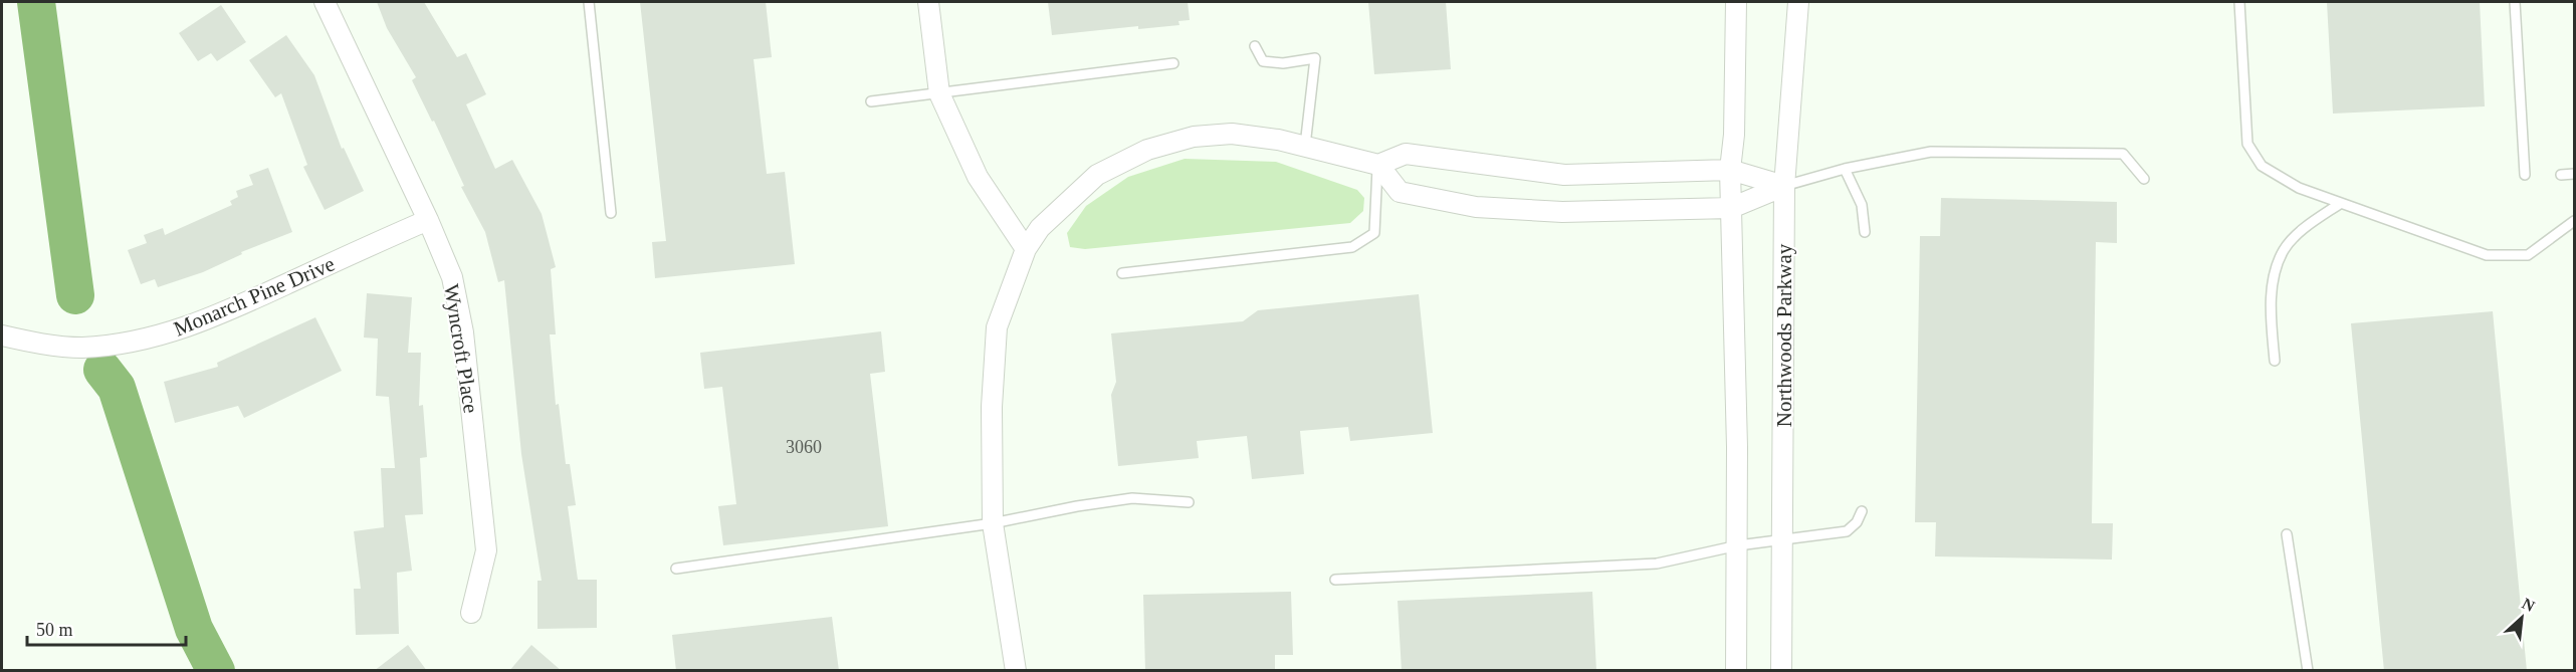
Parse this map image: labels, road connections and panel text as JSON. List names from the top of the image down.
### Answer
{
  "streets": {
    "street": ["Monarch Pine Drive", "Northwoods Parkway", "Wyncroft Place"]
  },
  "crossings": [
    ["Monarch Pine Drive", "Wyncroft Place"]
  ],
  "house_numbers": ["3060"],
  "scale_bar": "50 m",
  "north": "top right"
}
